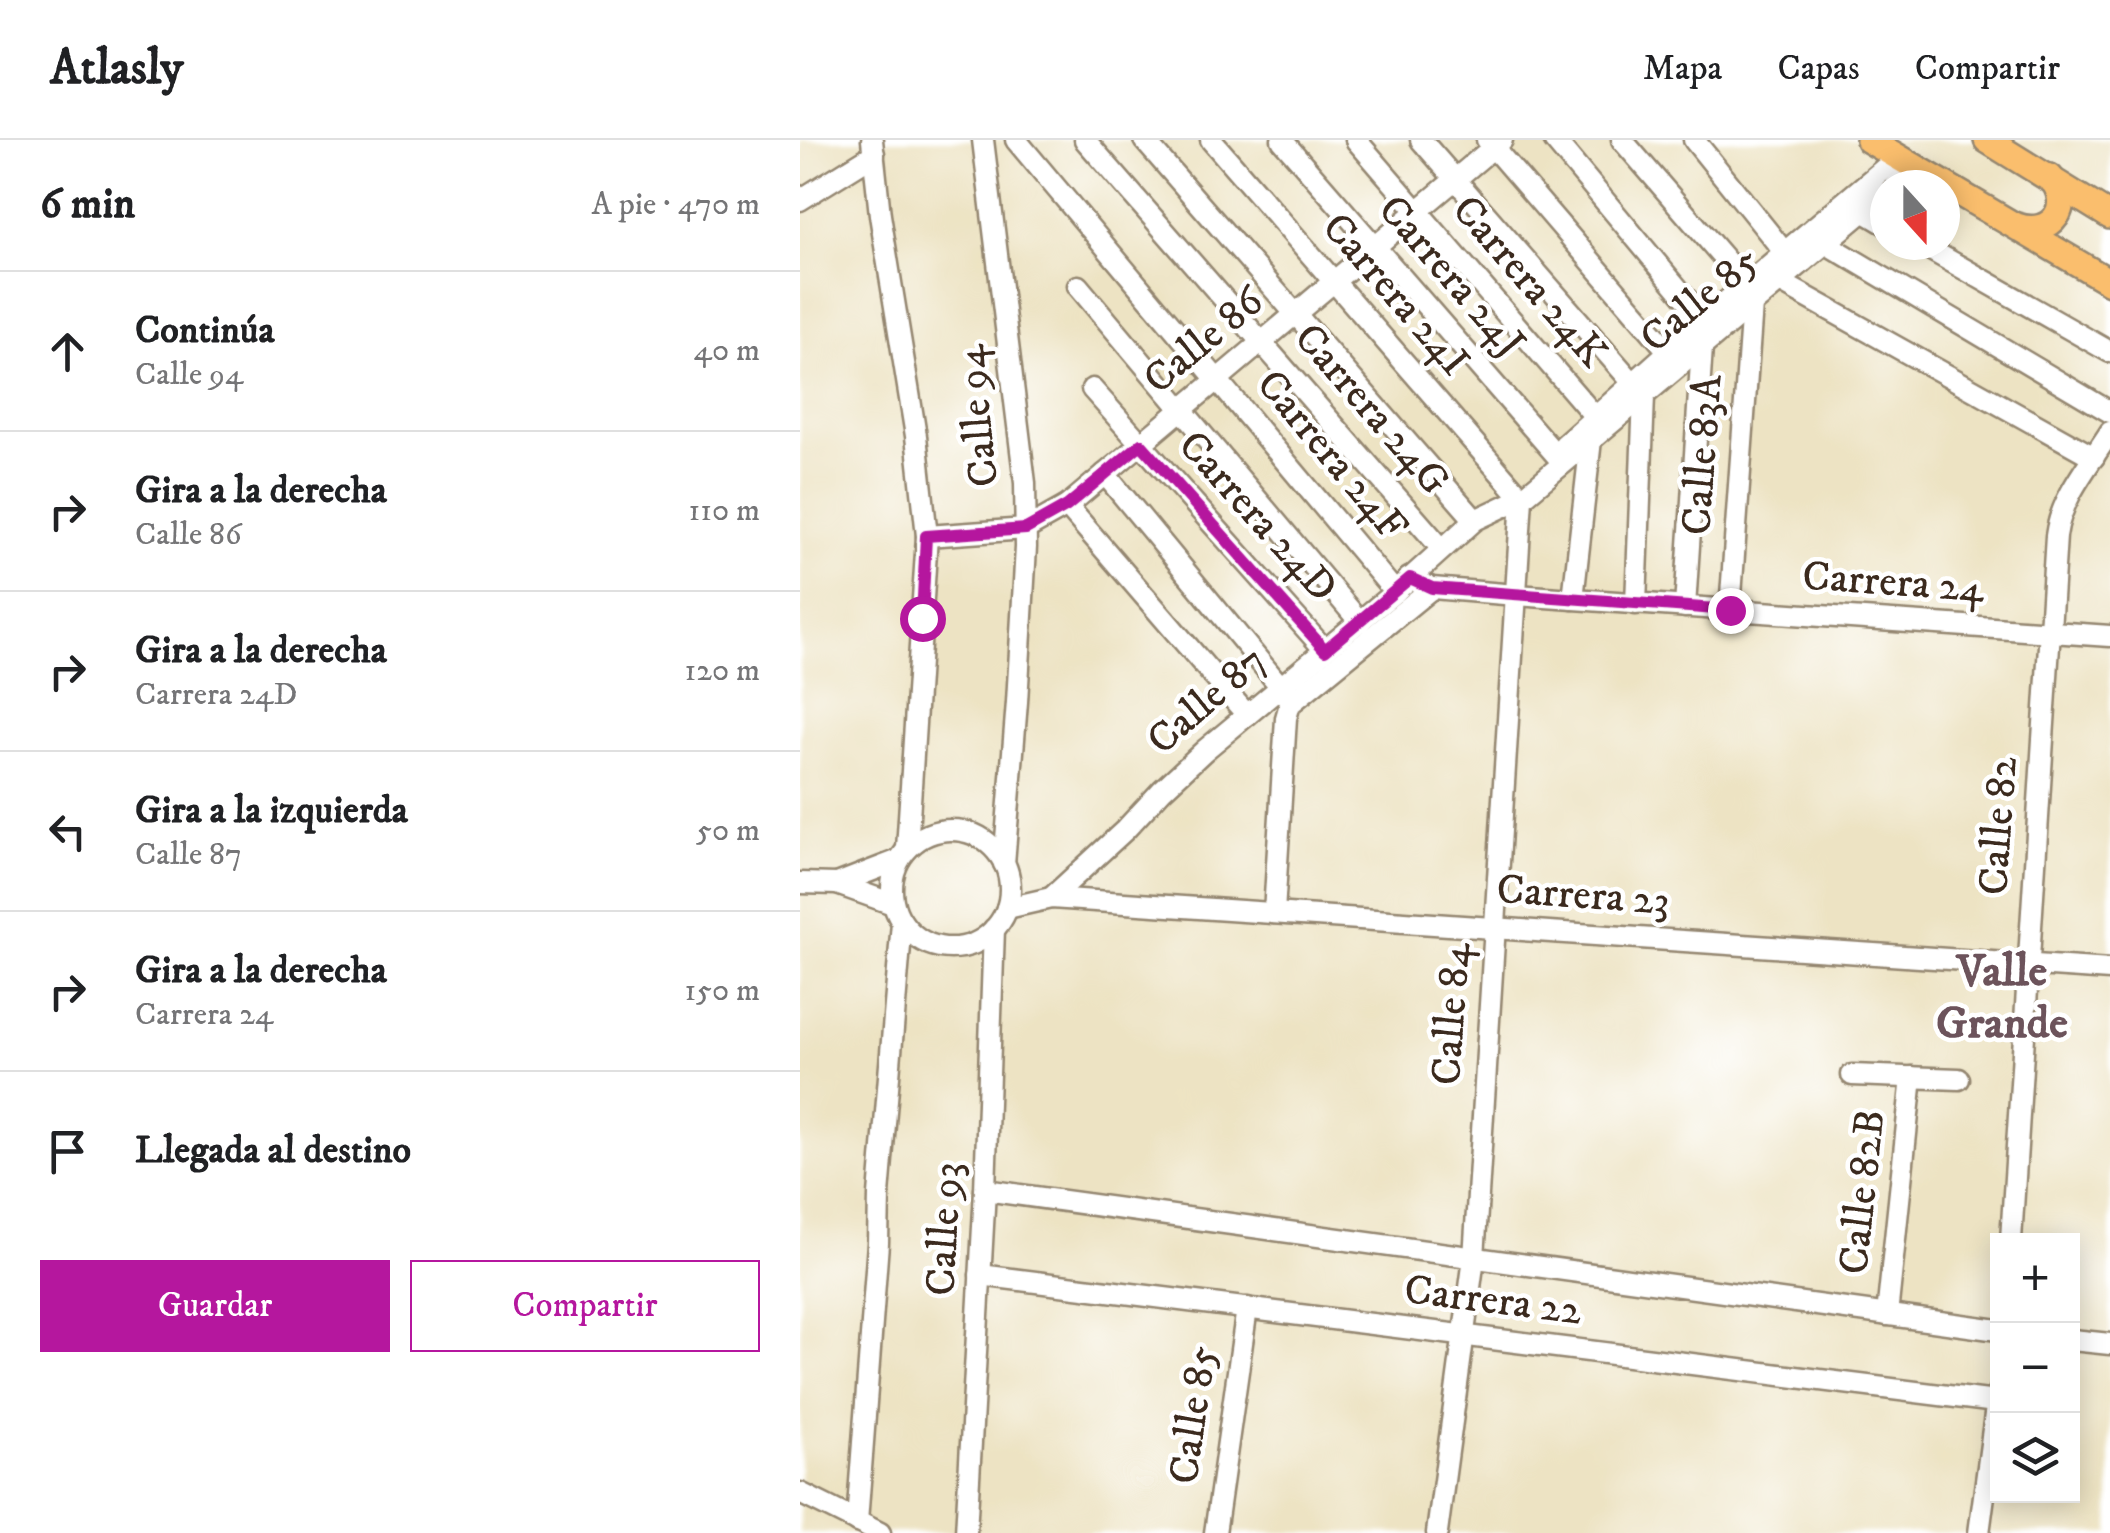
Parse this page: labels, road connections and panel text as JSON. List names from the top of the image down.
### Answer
{
  "streets": {
    "street": [
      "Carrera 24J",
      "Carrera 24K",
      "Carrera 24I",
      "Calle 85",
      "Calle 86",
      "Carrera 24G",
      "Calle 94",
      "Calle 83A",
      "Carrera 24F",
      "Carrera 24D",
      "Carrera 24",
      "Calle 87",
      "Calle 82",
      "Carrera 23",
      "Calle 84",
      "Calle 82B",
      "Calle 93",
      "Carrera 22"
    ]
  },
  "crossings": [
    ["Carrera 24J", "Calle 85"],
    ["Carrera 24J", "Calle 86"],
    ["Carrera 24J", "Calle 87"],
    ["Carrera 24K", "Calle 85"],
    ["Carrera 24K", "Calle 86"],
    ["Carrera 24I", "Calle 86"],
    ["Carrera 24I", "Calle 87"],
    ["Carrera 24I", "Calle 84"],
    ["Calle 85", "Calle 83A"],
    ["Calle 85", "Calle 87"],
    ["Calle 85", "Carrera 22"],
    ["Calle 86", "Carrera 24G"],
    ["Calle 86", "Calle 94"],
    ["Calle 86", "Carrera 24F"],
    ["Calle 86", "Carrera 24D"],
    ["Carrera 24G", "Calle 87"],
    ["Calle 94", "Carrera 23"],
    ["Calle 94", "Calle 93"],
    ["Calle 83A", "Carrera 24"],
    ["Carrera 24F", "Carrera 24"],
    ["Carrera 24F", "Calle 87"],
    ["Carrera 24D", "Calle 87"],
    ["Carrera 24", "Calle 87"],
    ["Carrera 24", "Calle 82"],
    ["Carrera 24", "Calle 84"],
    ["Calle 87", "Carrera 23"],
    ["Calle 87", "Calle 84"],
    ["Calle 82", "Carrera 23"],
    ["Carrera 23", "Calle 84"],
    ["Carrera 23", "Calle 93"],
    ["Calle 84", "Carrera 22"],
    ["Calle 82B", "Carrera 22"],
    ["Calle 93", "Carrera 22"]
  ],
  "districts": ["Valle Grande"],
  "north": "bottom",
  "page": {
    "header": "Atlasly",
    "nav": ["Mapa", "Capas", "Compartir"],
    "heading": ["6 min", "A pie · 470 m"],
    "list": [
      ["Continúa", "Calle 94", "40 m"],
      ["Gira a la derecha", "Calle 86", "110 m"],
      ["Gira a la derecha", "Carrera 24D", "120 m"],
      ["Gira a la izquierda", "Calle 87", "50 m"],
      ["Gira a la derecha", "Carrera 24", "150 m"],
      "Llegada al destino"
    ],
    "buttons": ["Guardar", "Compartir"],
    "map_buttons": ["+", "−"]
  }
}
